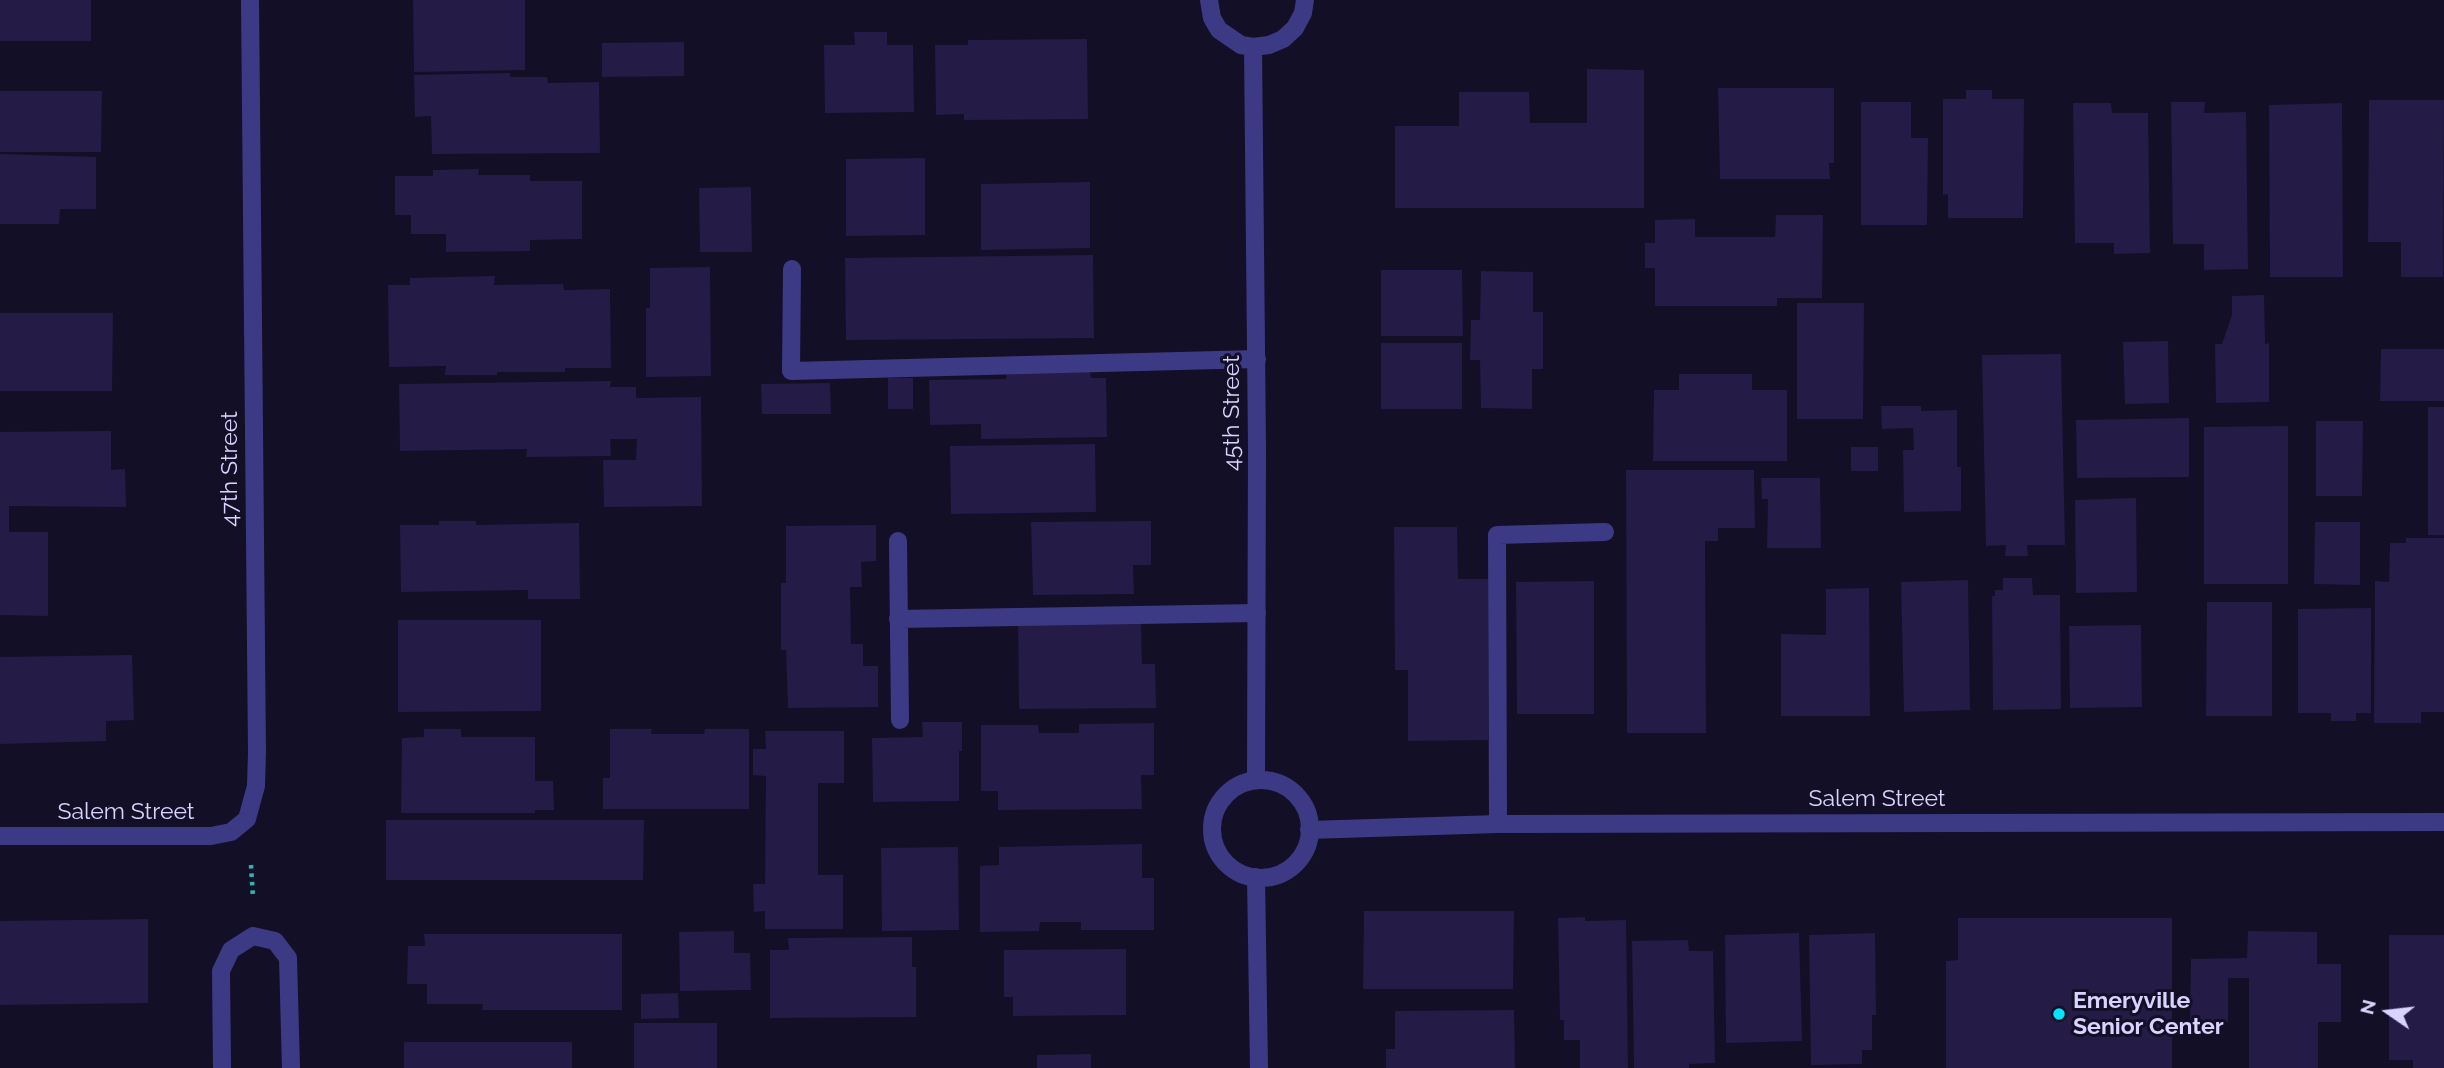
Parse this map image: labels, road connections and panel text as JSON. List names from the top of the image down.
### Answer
{
  "streets": {
    "street": ["45th Street", "47th Street", "Salem Street"]
  },
  "crossings": [
    ["45th Street", "Salem Street"],
    ["47th Street", "Salem Street"]
  ],
  "places": ["Emeryville Senior Center"],
  "north": "left"
}
